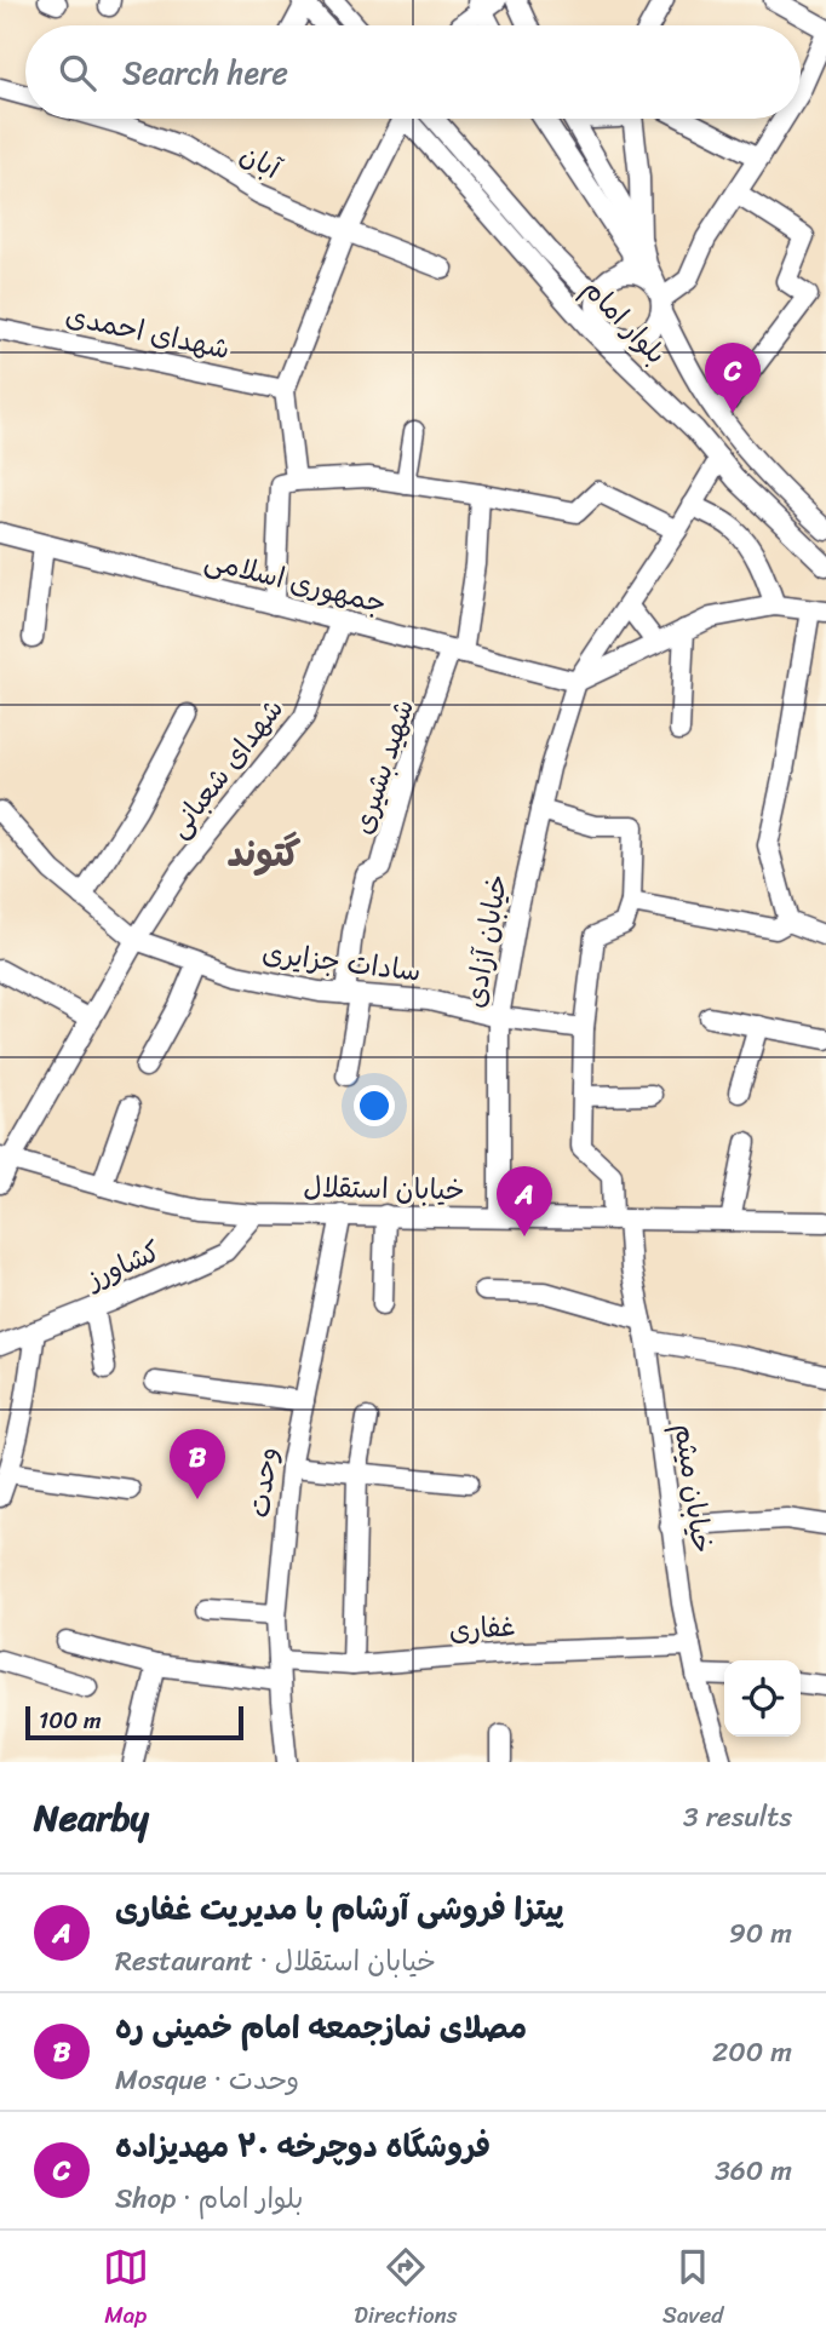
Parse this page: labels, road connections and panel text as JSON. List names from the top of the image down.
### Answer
{
  "streets": {
    "street": [
      "آبان",
      "بلوار امام",
      "شهدای احمدی",
      "جمهوری اسلامی",
      "شهید بشیری",
      "شهدای شعبانی",
      "خیابان آزادی",
      "سادات جزایری",
      "خیابان استقلال",
      "کشاورز",
      "وحدت",
      "خیابان میثم",
      "غفاری"
    ]
  },
  "crossings": [
    ["جمهوری اسلامی", "شهید بشیری"],
    ["جمهوری اسلامی", "شهدای شعبانی"],
    ["جمهوری اسلامی", "خیابان آزادی"],
    ["شهید بشیری", "سادات جزایری"],
    ["شهدای شعبانی", "سادات جزایری"],
    ["شهدای شعبانی", "خیابان استقلال"],
    ["خیابان آزادی", "سادات جزایری"],
    ["خیابان آزادی", "خیابان استقلال"],
    ["سادات جزایری", "خیابان میثم"],
    ["خیابان استقلال", "کشاورز"],
    ["خیابان استقلال", "وحدت"],
    ["خیابان استقلال", "خیابان میثم"],
    ["وحدت", "غفاری"],
    ["خیابان میثم", "غفاری"]
  ],
  "districts": ["گتوند"],
  "scale_bar": "100 m",
  "page": {
    "search": "Search here",
    "pins": ["C", "A", "B"],
    "scale": "100 m",
    "heading": ["Nearby", "3 results"],
    "list": [
      {
        "mark": "A",
        "name": "پیتزا فروشی آرشام با مدیریت غفاری",
        "note": "Restaurant · خیابان استقلال",
        "value": "90 m"
      },
      {
        "mark": "B",
        "name": "مصلای نمازجمعه امام خمینی ره",
        "note": "Mosque · وحدت",
        "value": "200 m"
      },
      {
        "mark": "C",
        "name": "فروشگاه دوچرخه ۲۰ مهدیزاده",
        "note": "Shop · بلوار امام",
        "value": "360 m"
      }
    ],
    "nav": ["Map", "Directions", "Saved"]
  }
}
